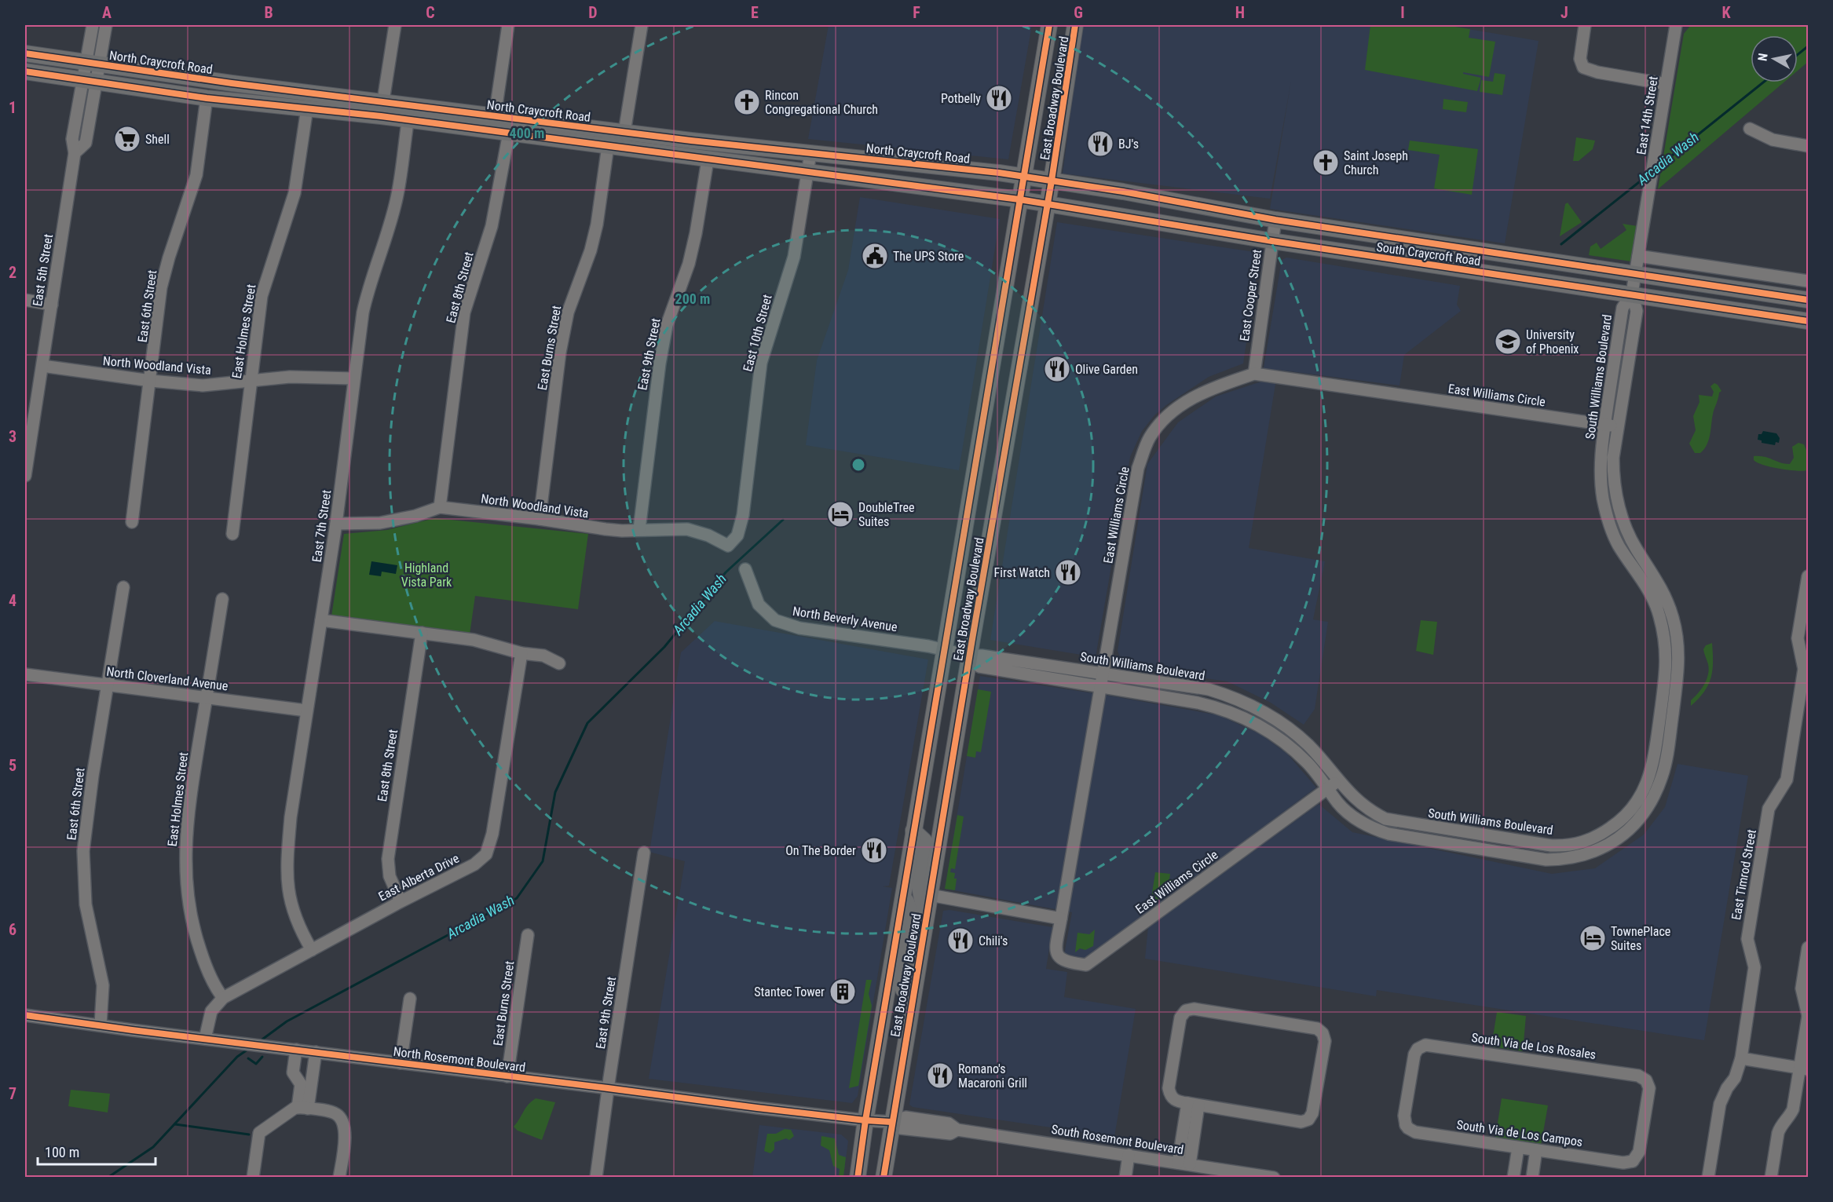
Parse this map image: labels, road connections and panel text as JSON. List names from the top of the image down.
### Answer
{
  "streets": {
    "main road": ["North Craycroft Road", "East Broadway Boulevard", "South Craycroft Road"],
    "street": [
      "East 14th Street",
      "East 5th Street",
      "East 8th Street",
      "East Cooper Street",
      "East 6th Street",
      "East Holmes Street",
      "East 10th Street",
      "East Burns Street",
      "East 9th Street",
      "North Woodland Vista",
      "South Williams Boulevard",
      "East Williams Circle",
      "East 7th Street",
      "North Beverly Avenue",
      "North Cloverland Avenue",
      "East Timrod Street",
      "East Alberta Drive",
      "South Via de Los Rosales",
      "North Rosemont Boulevard",
      "South Via de Los Campos",
      "South Rosemont Boulevard"
    ]
  },
  "crossings": [
    ["North Craycroft Road", "East Broadway Boulevard"],
    ["North Craycroft Road", "South Craycroft Road"],
    ["North Craycroft Road", "East 5th Street"],
    ["North Craycroft Road", "East 8th Street"],
    ["North Craycroft Road", "East 6th Street"],
    ["North Craycroft Road", "East Holmes Street"],
    ["North Craycroft Road", "East 10th Street"],
    ["North Craycroft Road", "East Burns Street"],
    ["North Craycroft Road", "East 9th Street"],
    ["North Craycroft Road", "East 7th Street"],
    ["East Broadway Boulevard", "South Craycroft Road"],
    ["East Broadway Boulevard", "South Williams Boulevard"],
    ["East Broadway Boulevard", "North Beverly Avenue"],
    ["East Broadway Boulevard", "North Rosemont Boulevard"],
    ["East Broadway Boulevard", "South Rosemont Boulevard"],
    ["East 14th Street", "South Craycroft Road"],
    ["East 14th Street", "South Williams Boulevard"],
    ["South Craycroft Road", "East Cooper Street"],
    ["South Craycroft Road", "South Williams Boulevard"],
    ["East 5th Street", "North Woodland Vista"],
    ["East 8th Street", "North Woodland Vista"],
    ["East 8th Street", "East Alberta Drive"],
    ["East Cooper Street", "East Williams Circle"],
    ["East 6th Street", "North Woodland Vista"],
    ["East 6th Street", "North Cloverland Avenue"],
    ["East 6th Street", "North Rosemont Boulevard"],
    ["East Holmes Street", "North Woodland Vista"],
    ["East Holmes Street", "North Cloverland Avenue"],
    ["East Holmes Street", "East Alberta Drive"],
    ["East 10th Street", "North Woodland Vista"],
    ["East Burns Street", "North Woodland Vista"],
    ["East Burns Street", "North Rosemont Boulevard"],
    ["East 9th Street", "North Woodland Vista"],
    ["East 9th Street", "North Rosemont Boulevard"],
    ["North Woodland Vista", "East 7th Street"],
    ["South Williams Boulevard", "East Williams Circle"],
    ["South Williams Boulevard", "North Beverly Avenue"],
    ["East 7th Street", "North Cloverland Avenue"],
    ["East 7th Street", "East Alberta Drive"],
    ["East Alberta Drive", "North Rosemont Boulevard"],
    ["South Via de Los Rosales", "South Via de Los Campos"],
    ["North Rosemont Boulevard", "South Rosemont Boulevard"]
  ],
  "water": ["Arcadia Wash"],
  "parks": ["Highland Vista Park"],
  "places": {
    "restaurant": [
      "Potbelly",
      "BJ's",
      "Olive Garden",
      "First Watch",
      "On The Border",
      "Chili's",
      "Romano's Macaroni Grill"
    ],
    "church": ["Rincon Congregational Church", "Saint Joseph Church"],
    "supermarket": ["Shell"],
    "public building": ["The UPS Store"],
    "school or university": ["University of Phoenix"],
    "hotel": ["DoubleTree Suites", "TownePlace Suites"],
    "building": ["Stantec Tower"]
  },
  "scale_bar": "100 m",
  "north": "left",
  "grid": {
    "columns": [
      "A",
      "B",
      "C",
      "D",
      "E",
      "F",
      "G",
      "H",
      "I",
      "J",
      "K"
    ],
    "rows": [
      "1",
      "2",
      "3",
      "4",
      "5",
      "6",
      "7"
    ]
  },
  "rings": ["400 m", "200 m"]
}
